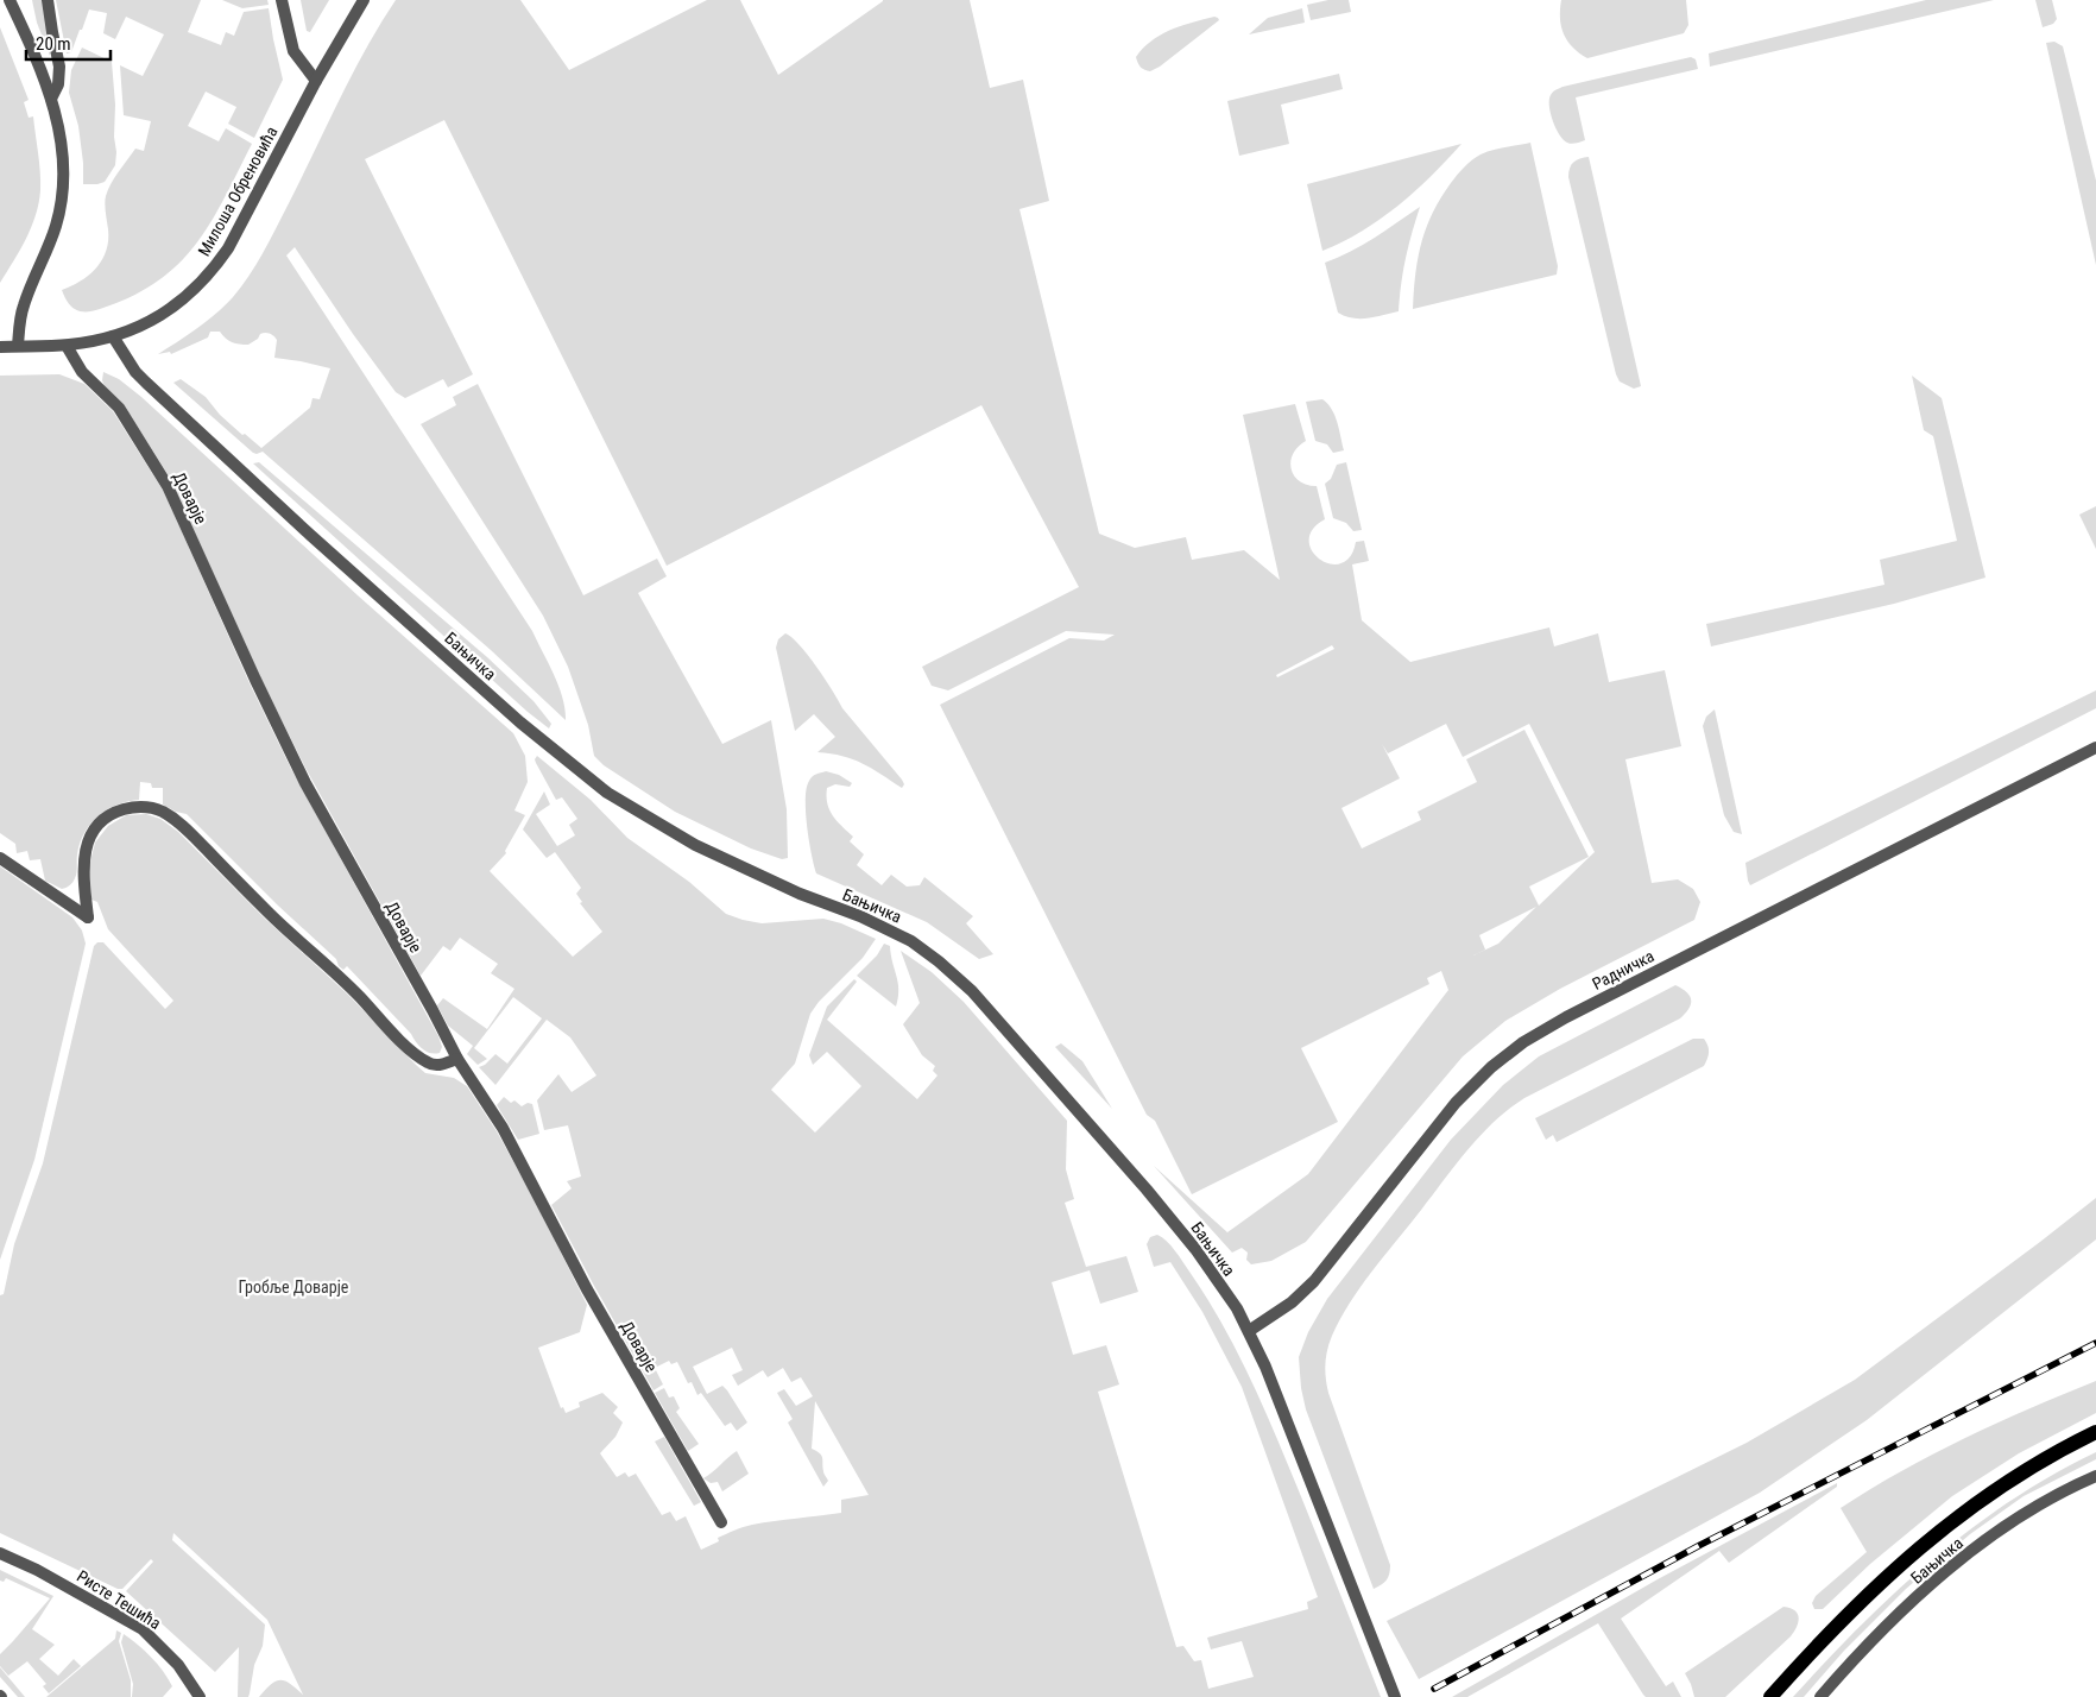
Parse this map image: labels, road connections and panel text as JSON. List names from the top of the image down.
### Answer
{
  "streets": {
    "street": [
      "Милоша Обреновића",
      "Доварје",
      "Бањичка",
      "Радничка",
      "Ристе Тешића"
    ]
  },
  "crossings": [
    ["Милоша Обреновића", "Доварје"],
    ["Милоша Обреновића", "Бањичка"],
    ["Бањичка", "Радничка"]
  ],
  "parks": ["Гробље Доварје"],
  "scale_bar": "20 m"
}
